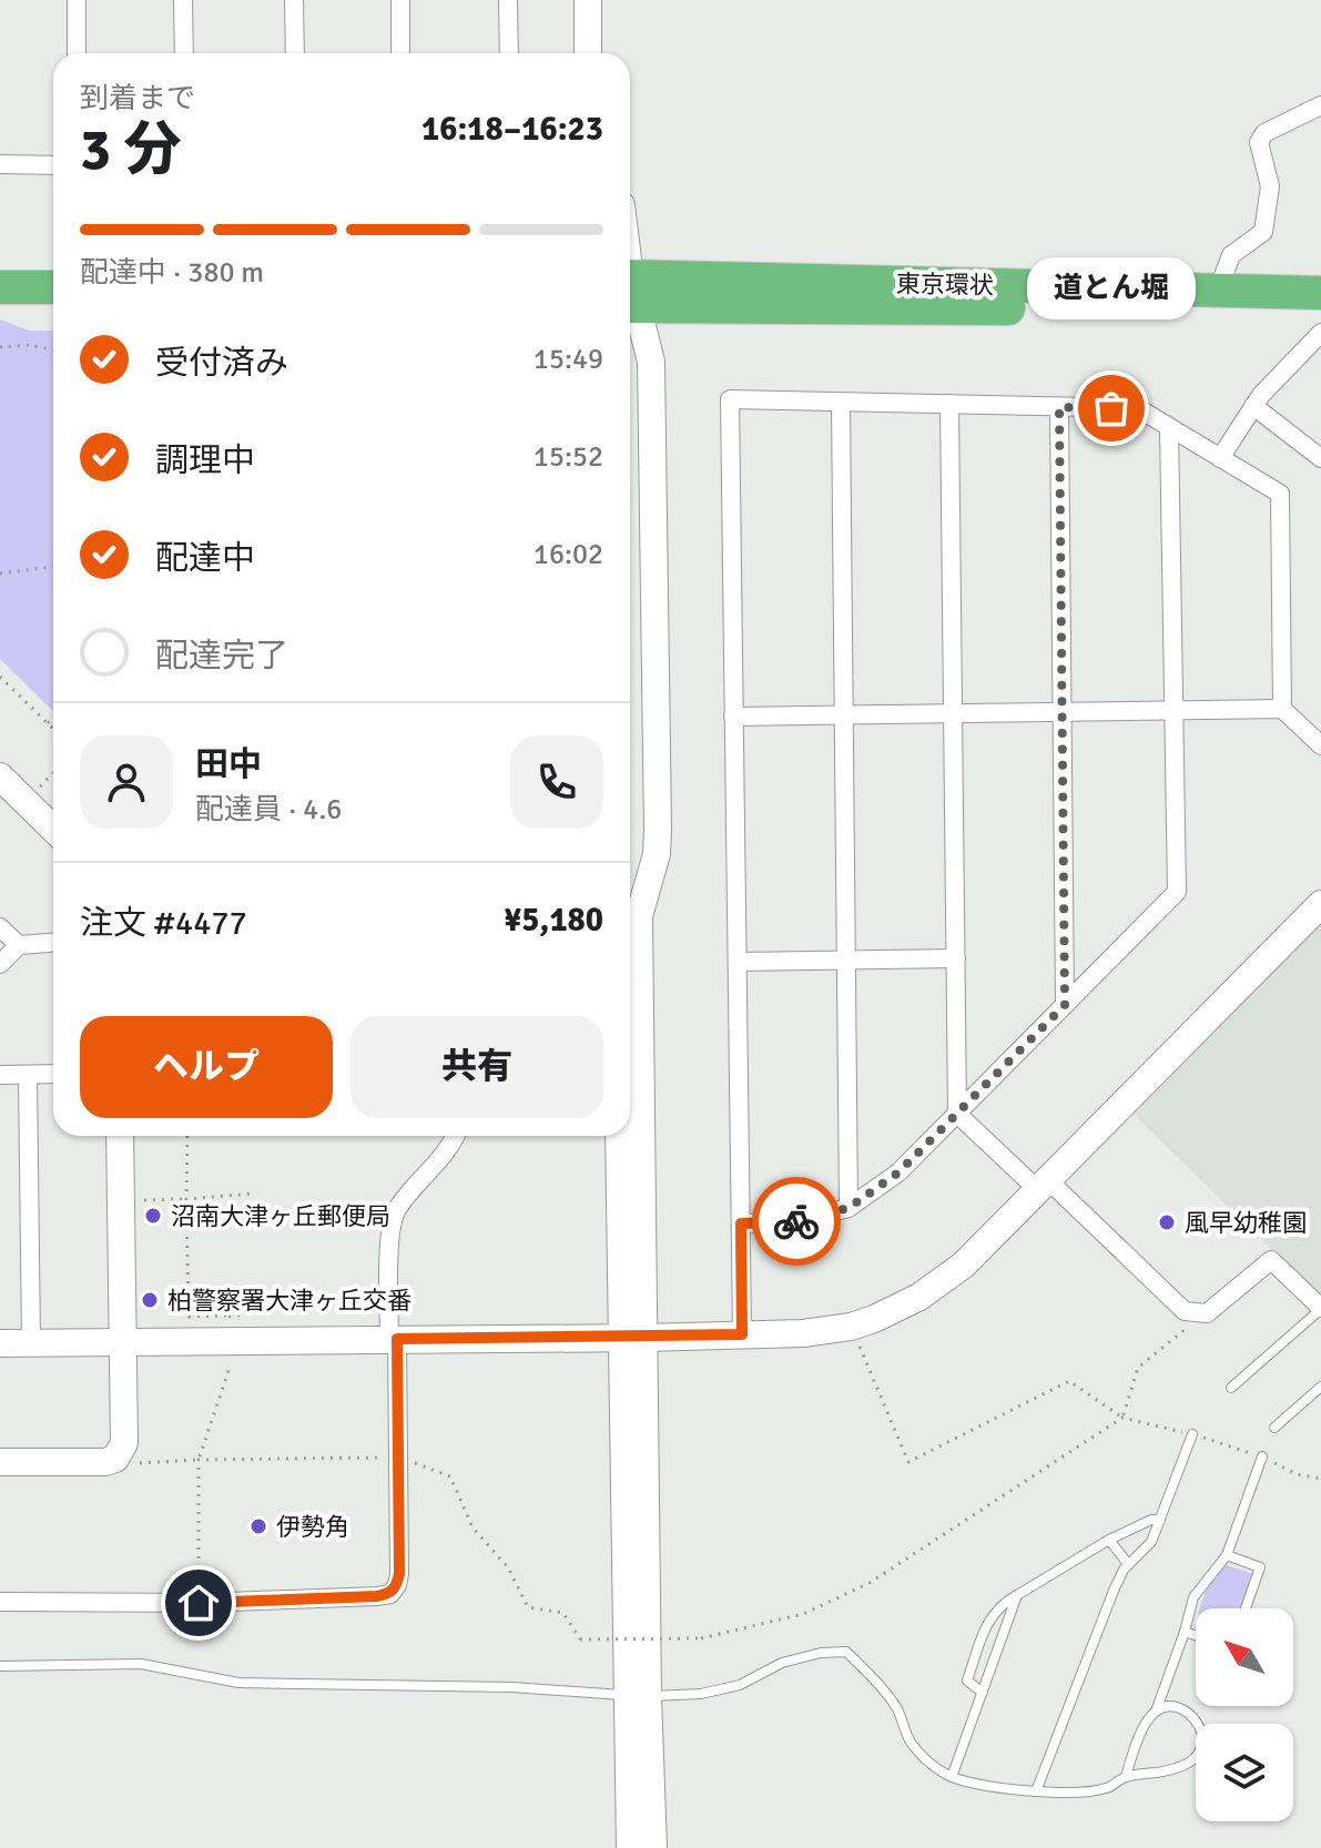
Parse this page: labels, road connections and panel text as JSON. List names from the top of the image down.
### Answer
{
  "streets": {
    "highway": ["東京環状"]
  },
  "places": [
    "道とん堀",
    "沼南大津ヶ丘郵便局",
    "風早幼稚園",
    "柏警察署大津ヶ丘交番",
    "伊勢角"
  ],
  "north": "top left",
  "page": {
    "heading": ["3 分", "到着まで", "16:18–16:23"],
    "panel": [
      "田中",
      "配達員 · 4.6",
      "注文 #4477",
      "¥5,180"
    ],
    "bar": "配達中 · 380 m",
    "bubble": "道とん堀",
    "list": [
      ["受付済み", "15:49"],
      ["調理中", "15:52"],
      ["配達中", "16:02"],
      "配達完了"
    ],
    "buttons": ["ヘルプ", "共有"]
  }
}
